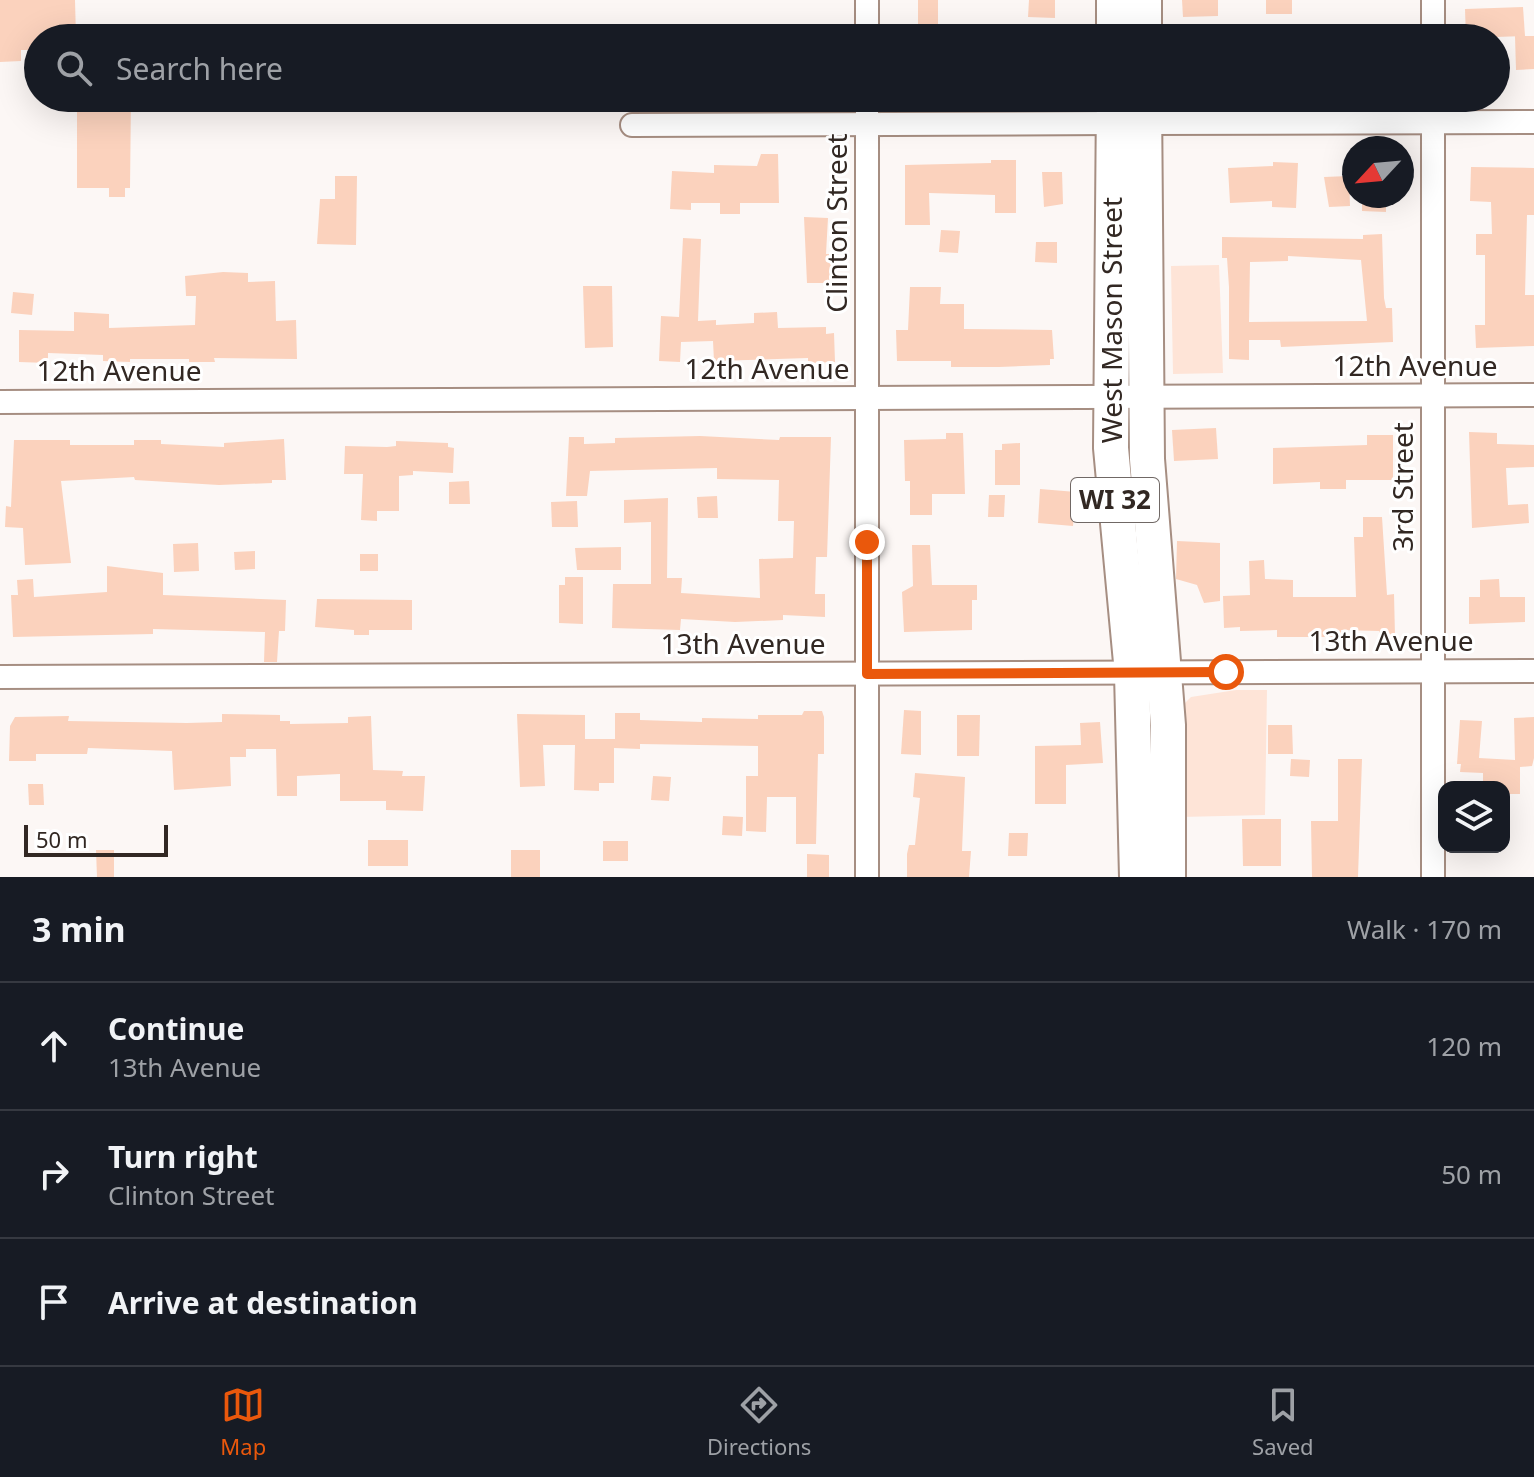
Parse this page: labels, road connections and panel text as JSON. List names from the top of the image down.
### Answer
{
  "streets": {
    "main road": ["West Mason Street", "WI 32"],
    "street": [
      "Clinton Street",
      "12th Avenue",
      "3rd Street",
      "13th Avenue"
    ]
  },
  "crossings": [
    ["Clinton Street", "12th Avenue"],
    ["Clinton Street", "13th Avenue"],
    ["West Mason Street", "12th Avenue"],
    ["West Mason Street", "13th Avenue"],
    ["12th Avenue", "3rd Street"],
    ["3rd Street", "13th Avenue"]
  ],
  "scale_bar": "50 m",
  "north": "bottom left",
  "page": {
    "search": "Search here",
    "scale": "50 m",
    "heading": ["3 min", "Walk · 170 m"],
    "list": [
      ["Continue", "13th Avenue", "120 m"],
      ["Turn right", "Clinton Street", "50 m"],
      "Arrive at destination"
    ],
    "nav": ["Map", "Directions", "Saved"]
  }
}
